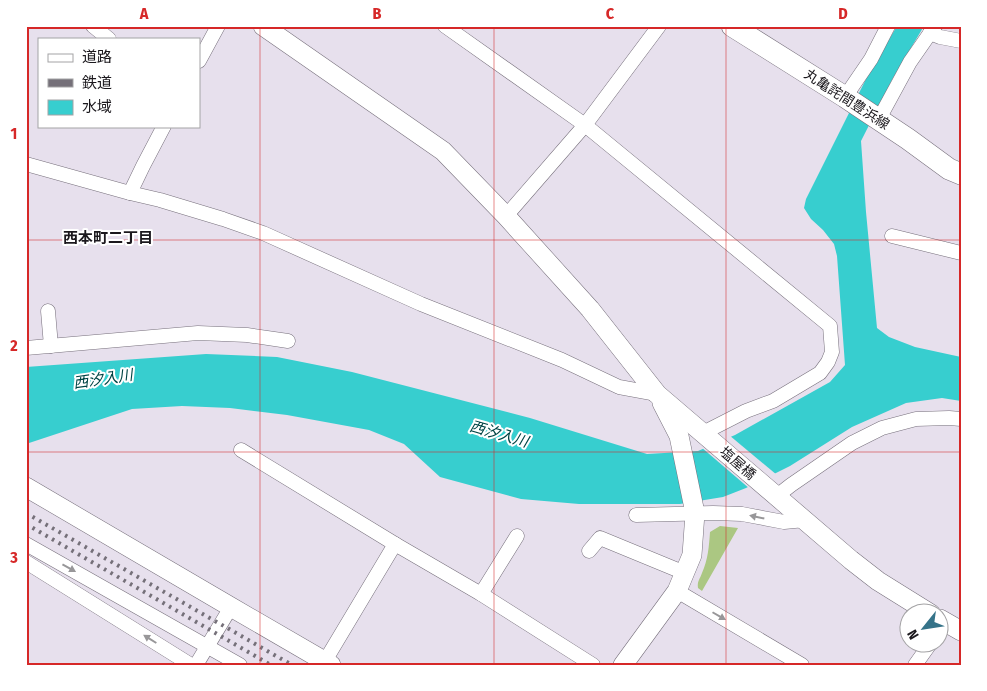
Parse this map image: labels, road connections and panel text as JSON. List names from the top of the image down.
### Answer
{
  "streets": {
    "main road": ["丸亀詫間豊浜線"],
    "street": ["塩屋橋"]
  },
  "districts": ["西本町二丁目"],
  "water": ["西汐入川"],
  "legend": ["道路", "鉄道", "水域"],
  "north": "bottom left",
  "grid": {
    "columns": [
      "A",
      "B",
      "C",
      "D"
    ],
    "rows": ["1", "2", "3"]
  }
}
